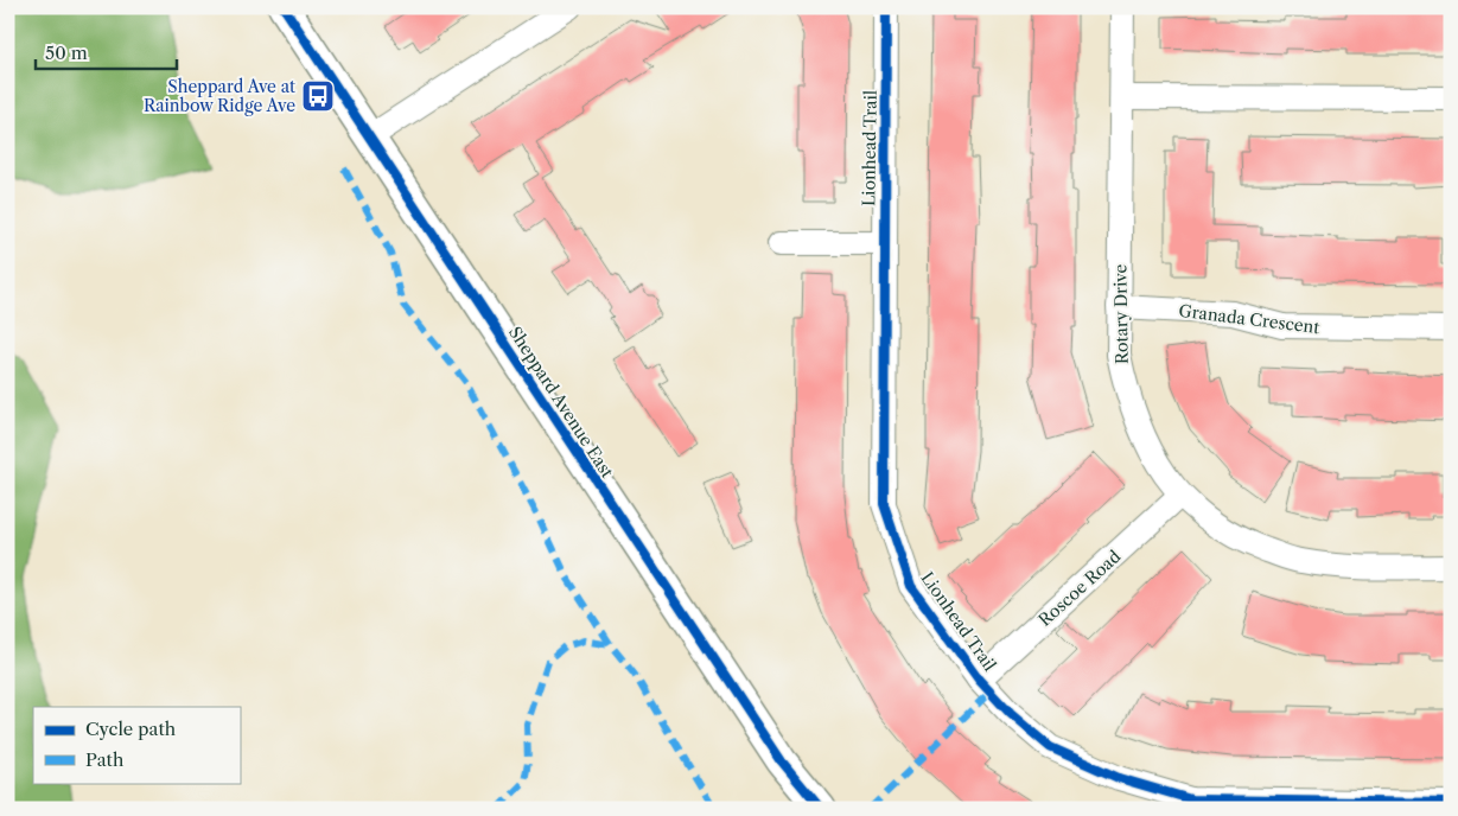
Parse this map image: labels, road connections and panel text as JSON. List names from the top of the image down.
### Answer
{
  "streets": {
    "main road": ["Sheppard Avenue East"],
    "street": [
      "Lionhead Trail",
      "Rotary Drive",
      "Granada Crescent",
      "Roscoe Road"
    ]
  },
  "crossings": [
    ["Lionhead Trail", "Roscoe Road"],
    ["Rotary Drive", "Granada Crescent"],
    ["Rotary Drive", "Roscoe Road"]
  ],
  "places": {
    "bus stop": ["Sheppard Ave at Rainbow Ridge Ave"]
  },
  "legend": ["Cycle path", "Path"],
  "scale_bar": "50 m"
}
